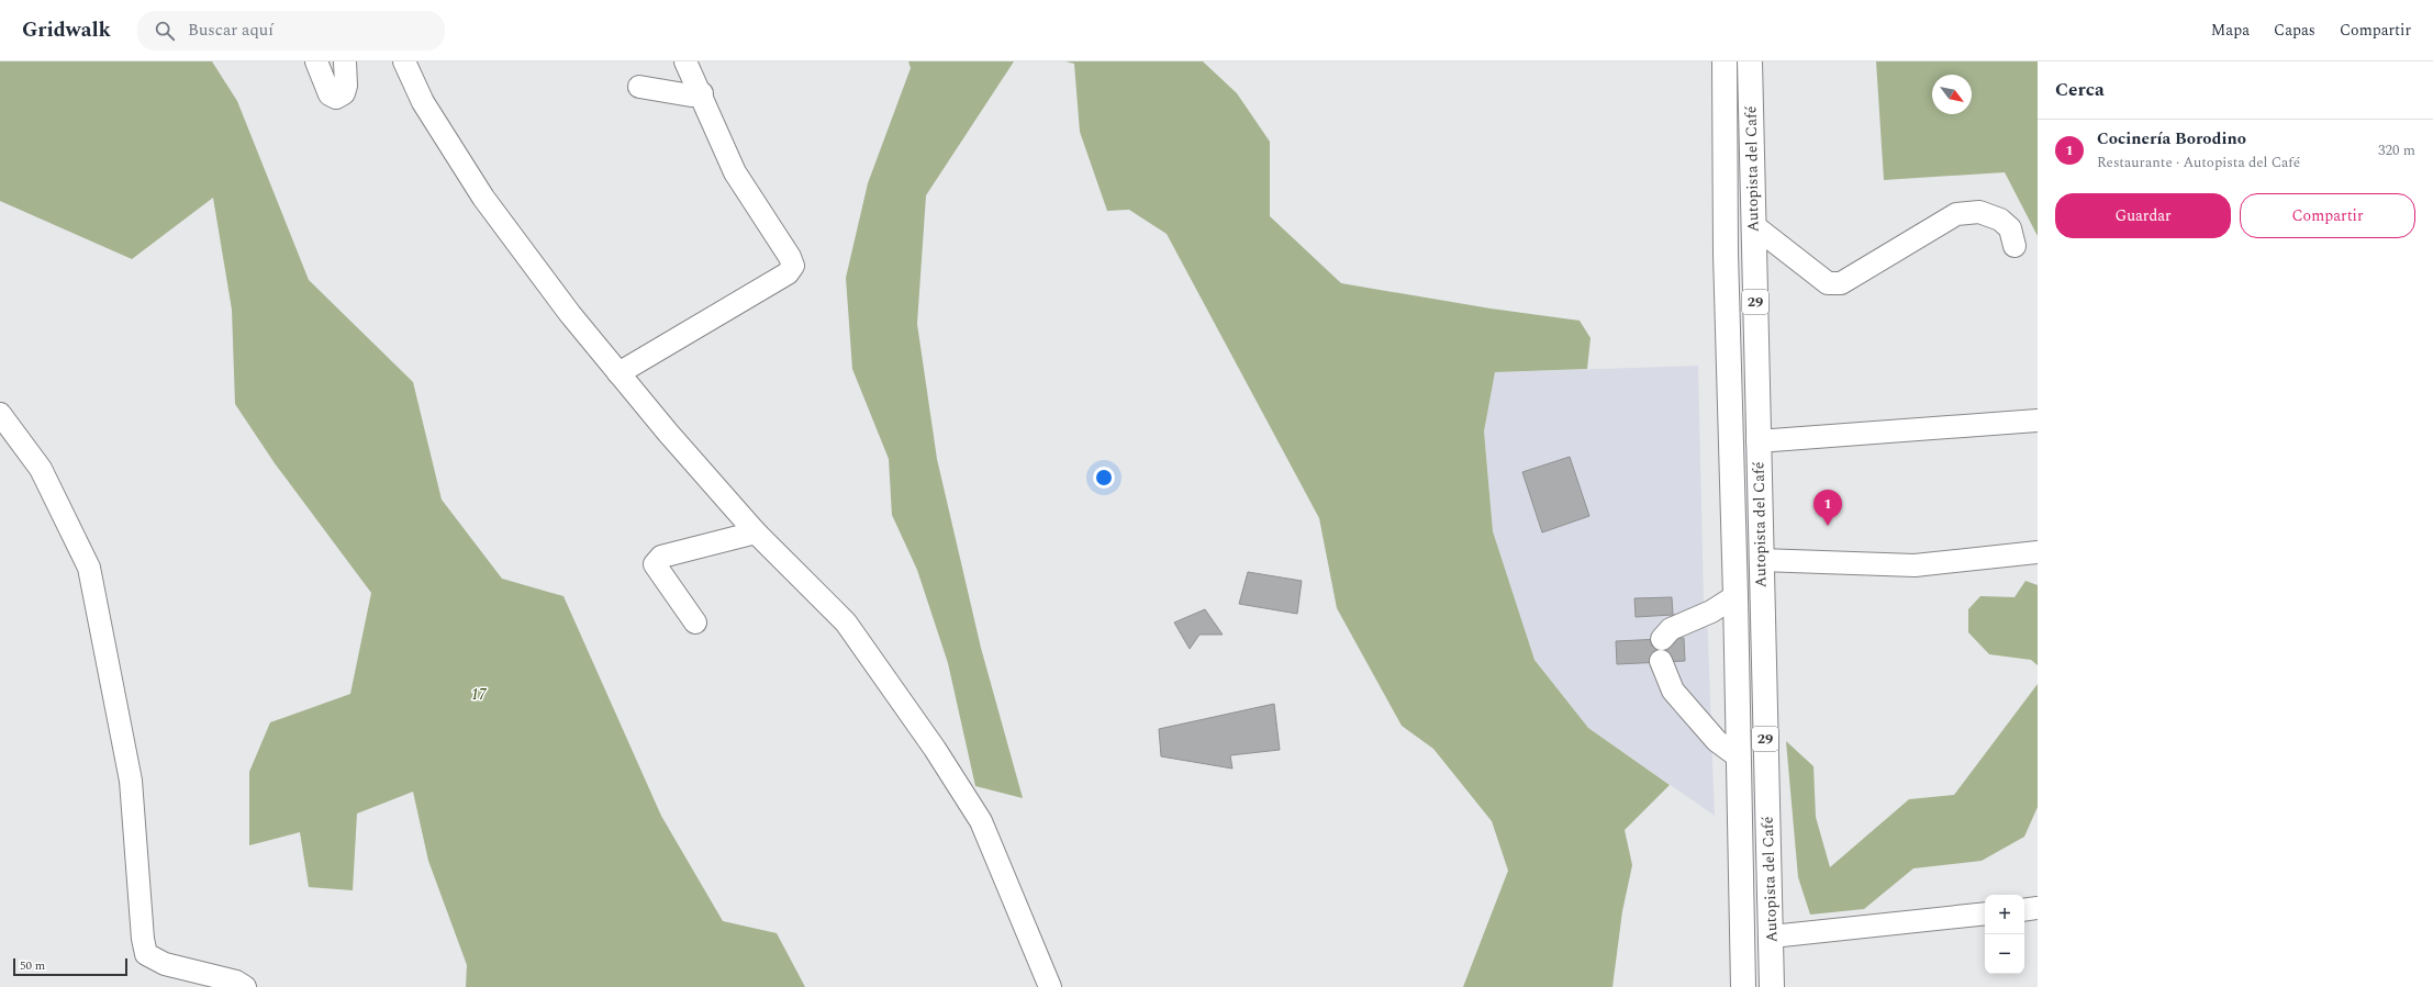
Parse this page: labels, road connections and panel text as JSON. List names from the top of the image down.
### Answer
{
  "streets": {
    "highway": ["Autopista del Café", "29"]
  },
  "parks": ["17"],
  "scale_bar": "50 m",
  "north": "bottom right",
  "page": {
    "header": "Gridwalk",
    "search": "Buscar aquí",
    "nav": ["Mapa", "Capas", "Compartir"],
    "heading": "Cerca",
    "list": [
      {
        "mark": "1",
        "name": "Cocinería Borodino",
        "note": "Restaurante · Autopista del Café",
        "value": "320 m"
      }
    ],
    "buttons": ["Guardar", "Compartir"],
    "pins": "1",
    "map_buttons": ["+", "−"],
    "scale": "50 m"
  }
}
